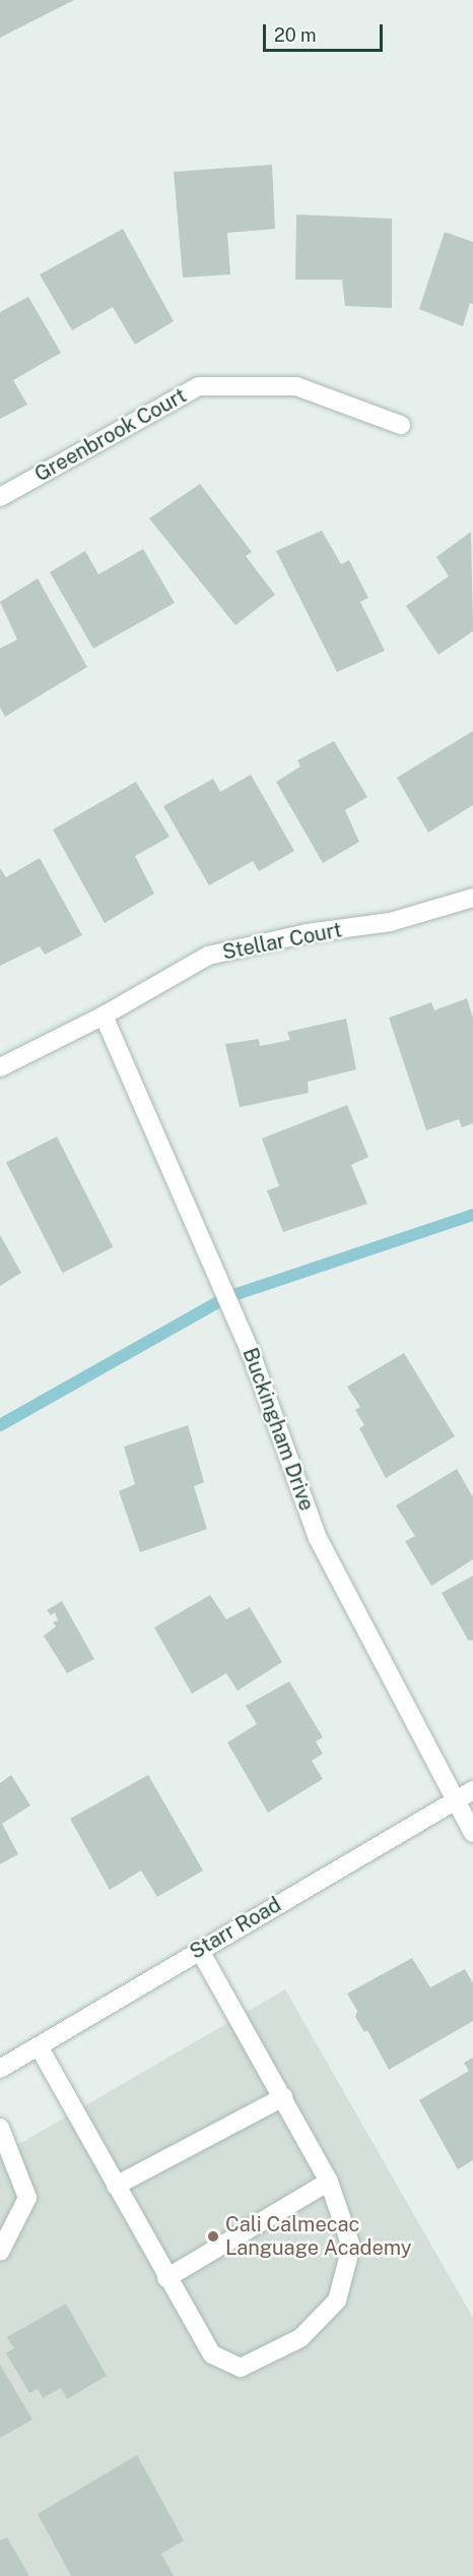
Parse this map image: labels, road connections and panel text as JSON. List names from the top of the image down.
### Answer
{
  "streets": {
    "street": [
      "Greenbrook Court",
      "Stellar Court",
      "Buckingham Drive",
      "Starr Road"
    ]
  },
  "crossings": [
    ["Stellar Court", "Buckingham Drive"],
    ["Buckingham Drive", "Starr Road"]
  ],
  "places": ["Cali Calmecac Language Academy"],
  "scale_bar": "20 m"
}
